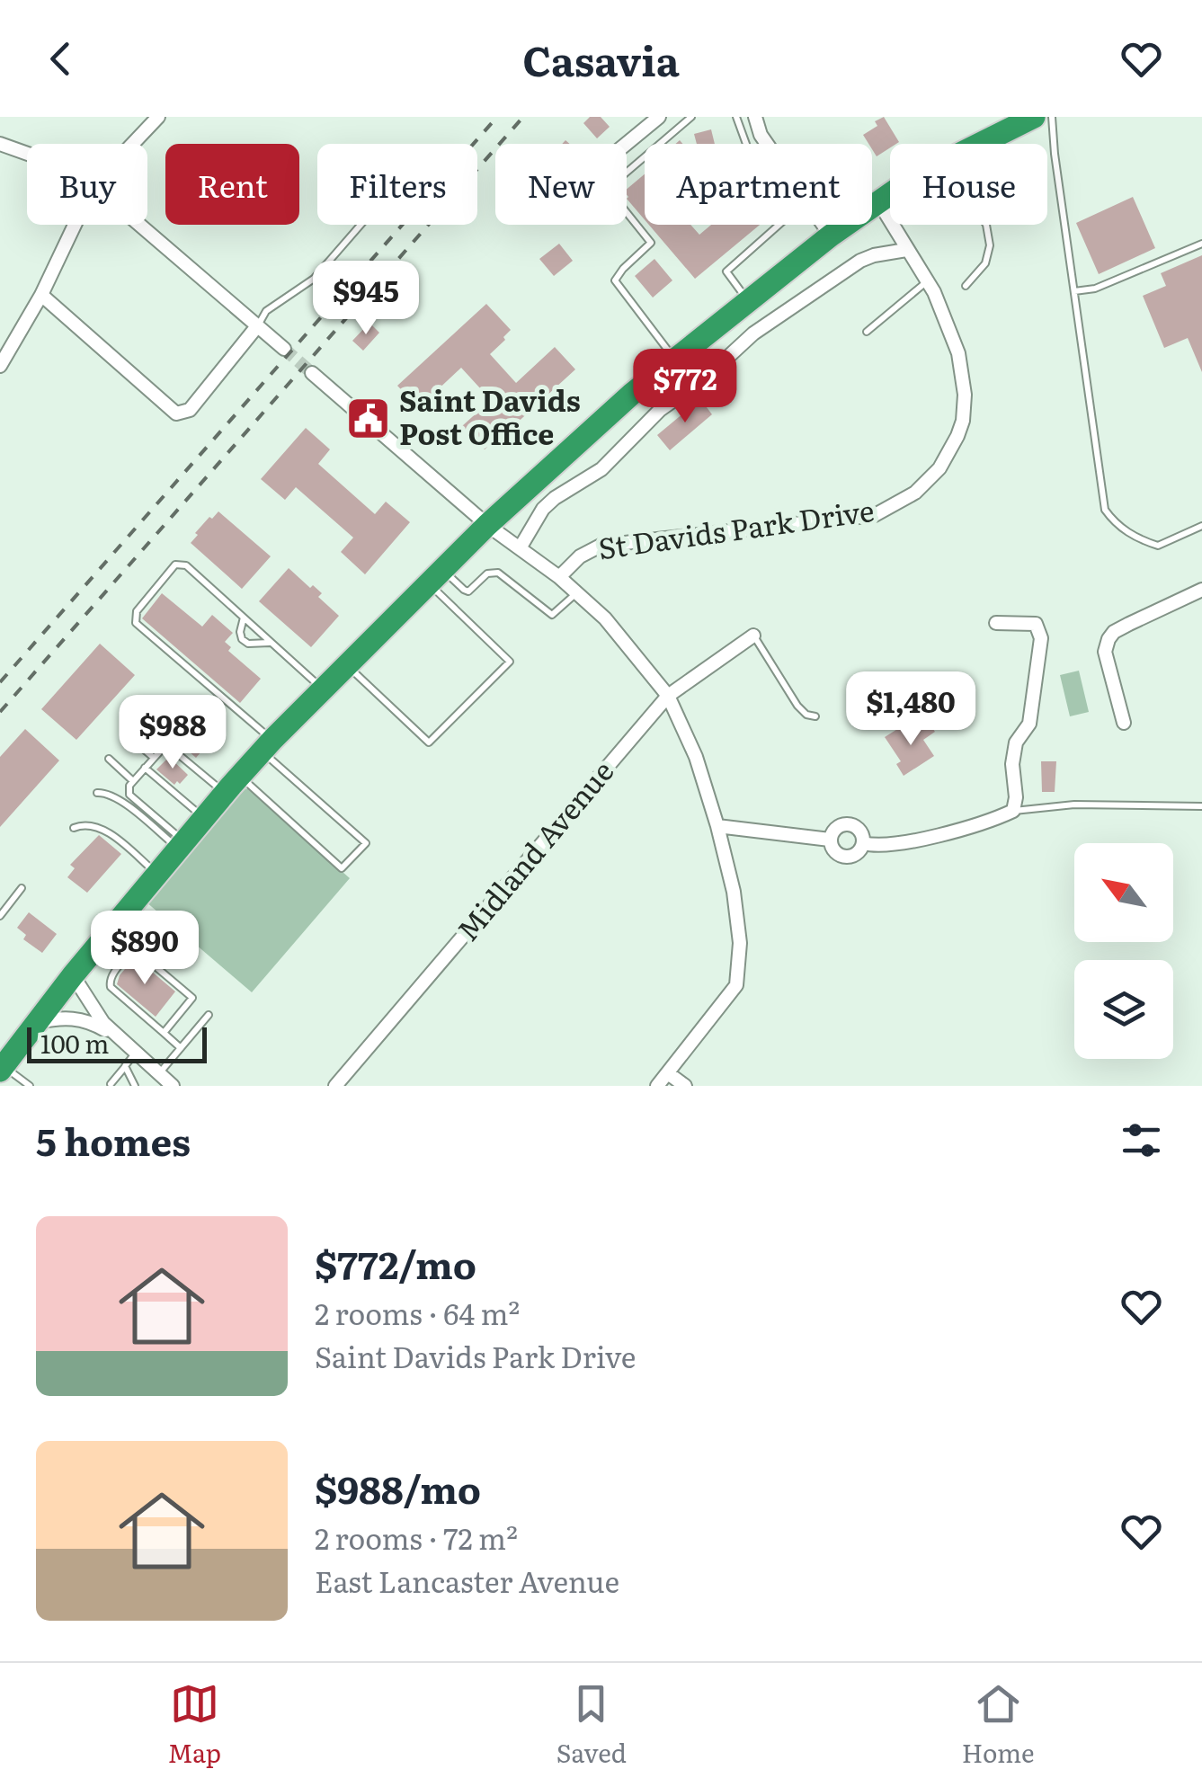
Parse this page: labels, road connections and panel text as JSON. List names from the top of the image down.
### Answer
{
  "streets": {
    "street": ["St Davids Park Drive", "Midland Avenue"]
  },
  "places": {
    "public building": ["Saint Davids Post Office"]
  },
  "scale_bar": "100 m",
  "north": "top left",
  "page": {
    "header": "Casavia",
    "chip": [
      "Buy",
      "Rent",
      "Filters",
      "New",
      "Apartment",
      "House"
    ],
    "price": [
      "$945",
      "$772",
      "$1,480",
      "$988",
      "$890"
    ],
    "scale": "100 m",
    "heading": "5 homes",
    "list": [
      {
        "name": "$772/mo",
        "note": "2 rooms · 64 m² · Saint Davids Park Drive"
      },
      {
        "name": "$988/mo",
        "note": "2 rooms · 72 m² · East Lancaster Avenue"
      }
    ],
    "tabs": ["Map", "Saved", "Home"]
  }
}
